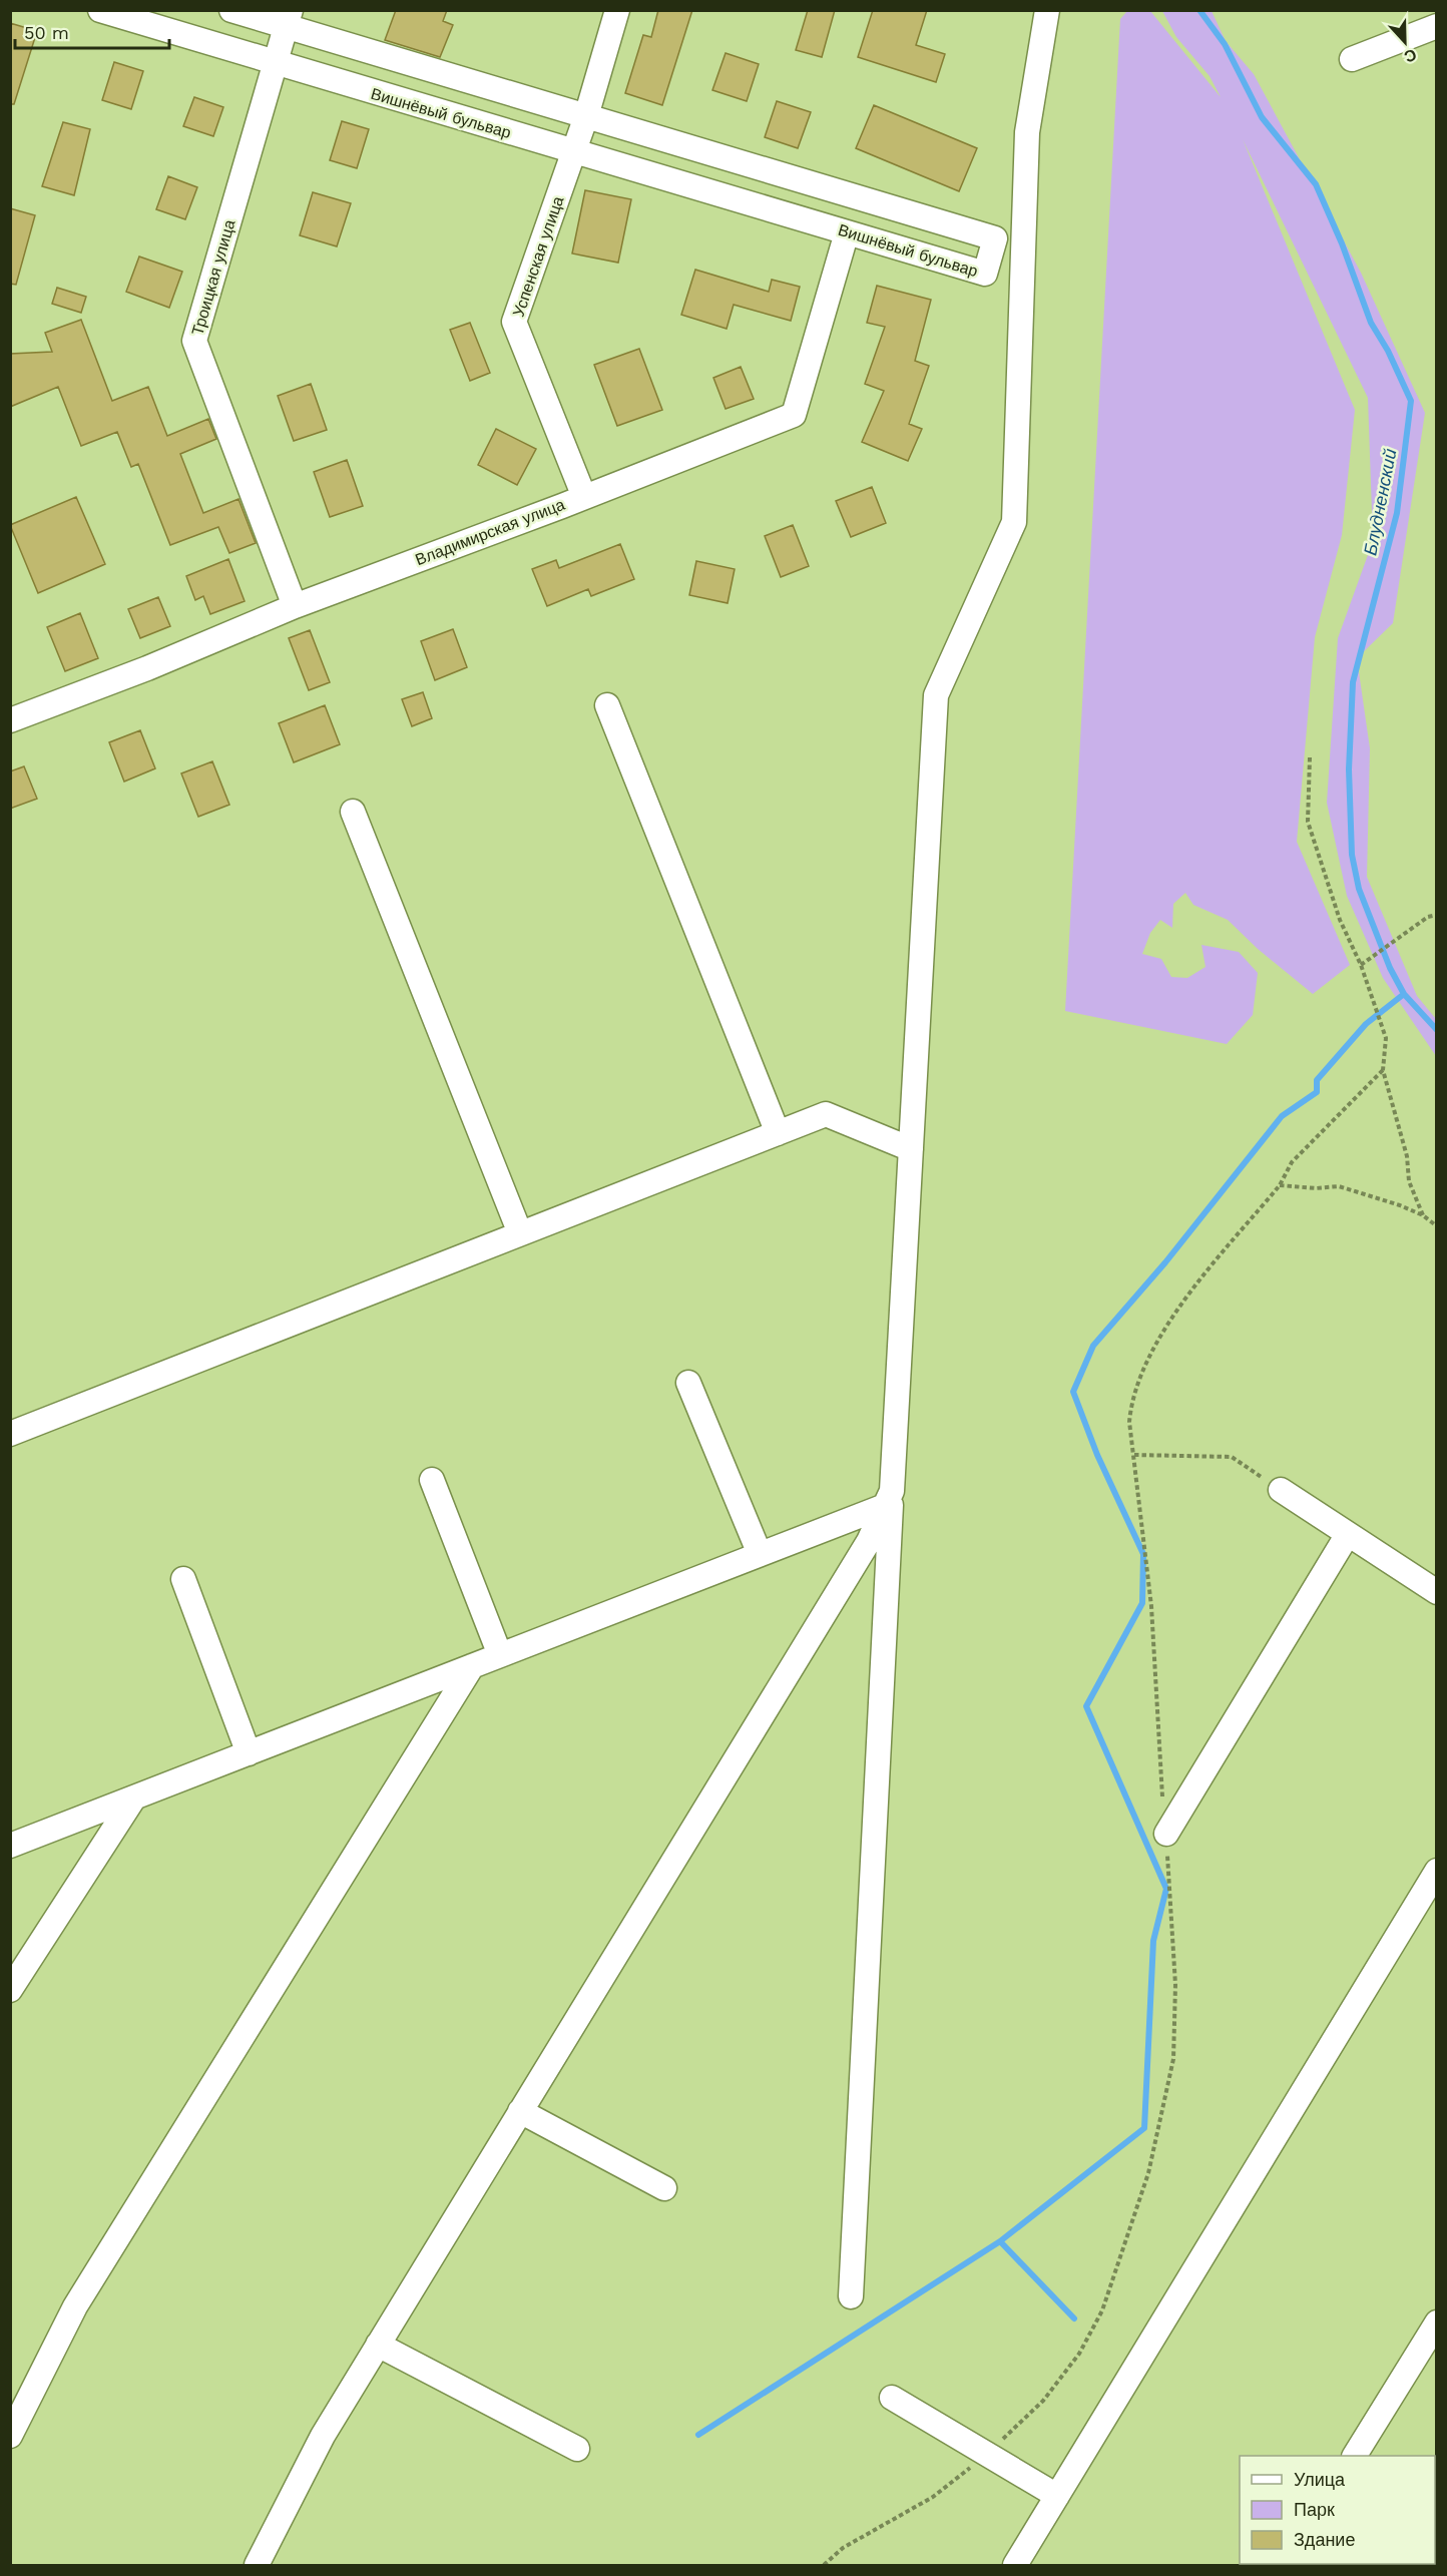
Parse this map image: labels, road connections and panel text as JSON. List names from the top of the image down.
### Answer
{
  "streets": {
    "street": [
      "Вишнёвый бульвар",
      "Успенская улица",
      "Троицкая улица",
      "Владимирская улица"
    ]
  },
  "crossings": [
    ["Вишнёвый бульвар", "Успенская улица"],
    ["Вишнёвый бульвар", "Троицкая улица"],
    ["Вишнёвый бульвар", "Владимирская улица"],
    ["Успенская улица", "Владимирская улица"],
    ["Троицкая улица", "Владимирская улица"]
  ],
  "water": ["Блудненский"],
  "legend": ["Улица", "Парк", "Здание"],
  "scale_bar": "50 m",
  "north": "bottom"
}
